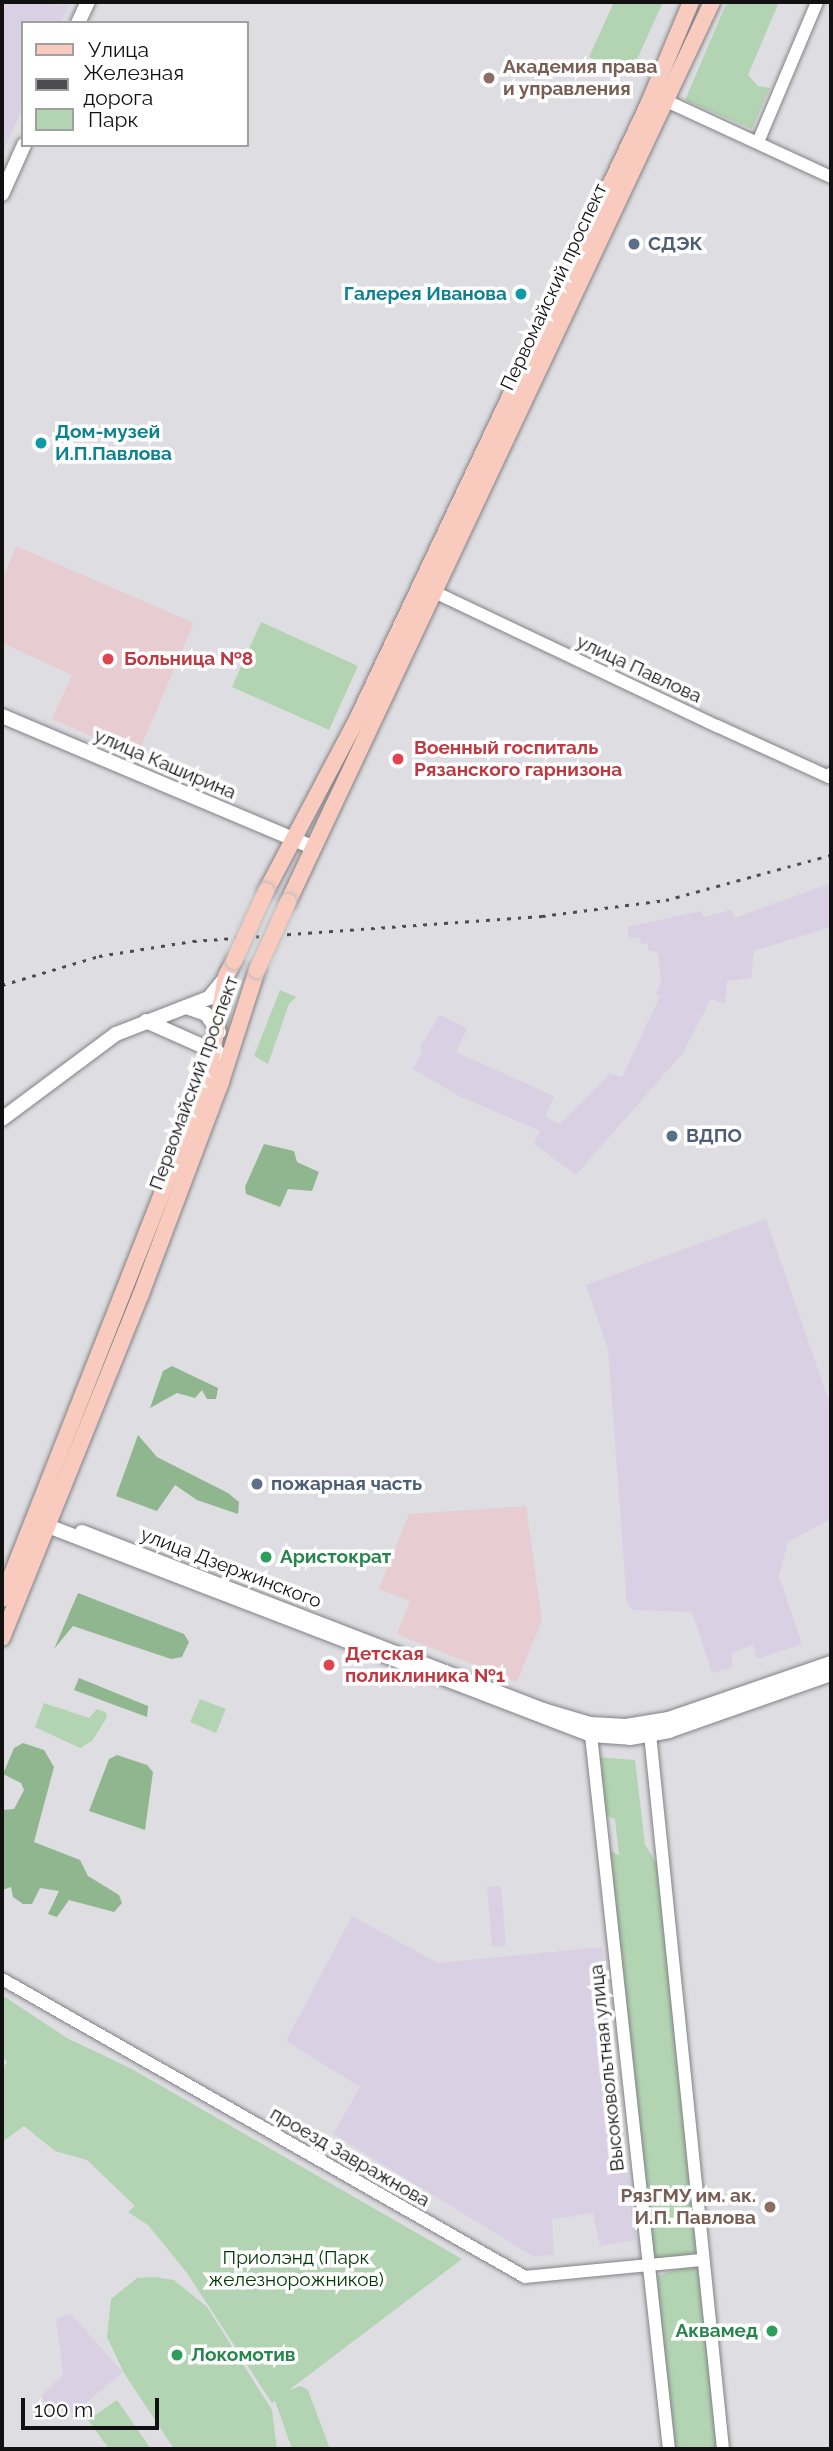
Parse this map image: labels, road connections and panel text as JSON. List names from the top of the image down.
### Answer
{
  "streets": {
    "main road": ["Первомайский проспект", "улица Каширина", "улица Дзержинского"],
    "street": ["улица Павлова", "Высоковольтная улица", "проезд Завражнова"]
  },
  "crossings": [
    ["Первомайский проспект", "улица Павлова"],
    ["Первомайский проспект", "улица Каширина"],
    ["Первомайский проспект", "улица Дзержинского"],
    ["улица Дзержинского", "Высоковольтная улица"],
    ["Высоковольтная улица", "проезд Завражнова"]
  ],
  "parks": ["Приолэнд (Парк железнорожников)"],
  "places": [
    "Академия права и управления",
    "СДЭК",
    "Галерея Иванова",
    "Дом-музей И.П.Павлова",
    "Больница №8",
    "Военный госпиталь Рязанского гарнизона",
    "ВДПО",
    "пожарная часть",
    "Аристократ",
    "Детская поликлиника №1",
    "РязГМУ им. ак. И.П. Павлова",
    "Аквамед",
    "Локомотив"
  ],
  "legend": ["Улица", "Железная дорога", "Парк"],
  "scale_bar": "100 m"
}
